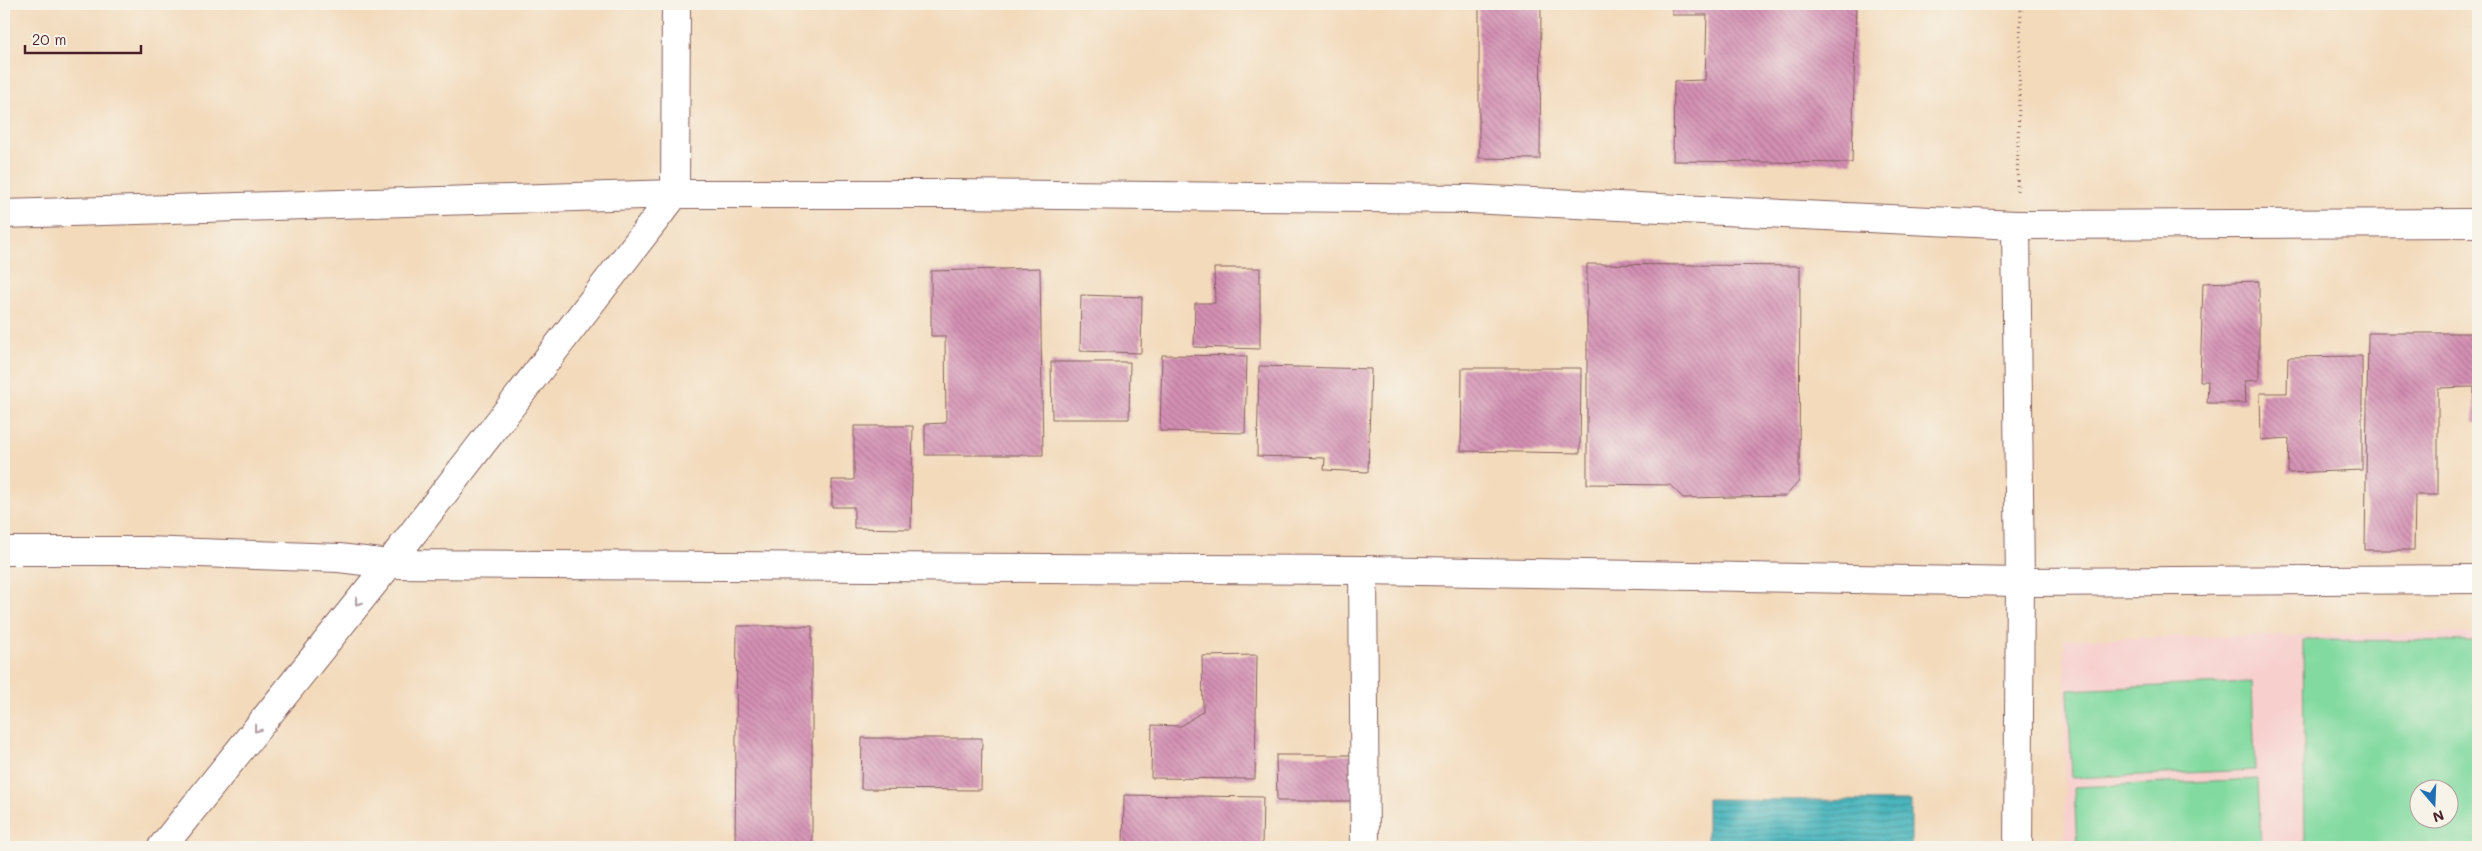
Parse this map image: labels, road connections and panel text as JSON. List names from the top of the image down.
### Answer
{
  "scale_bar": "20 m",
  "north": "bottom"
}
